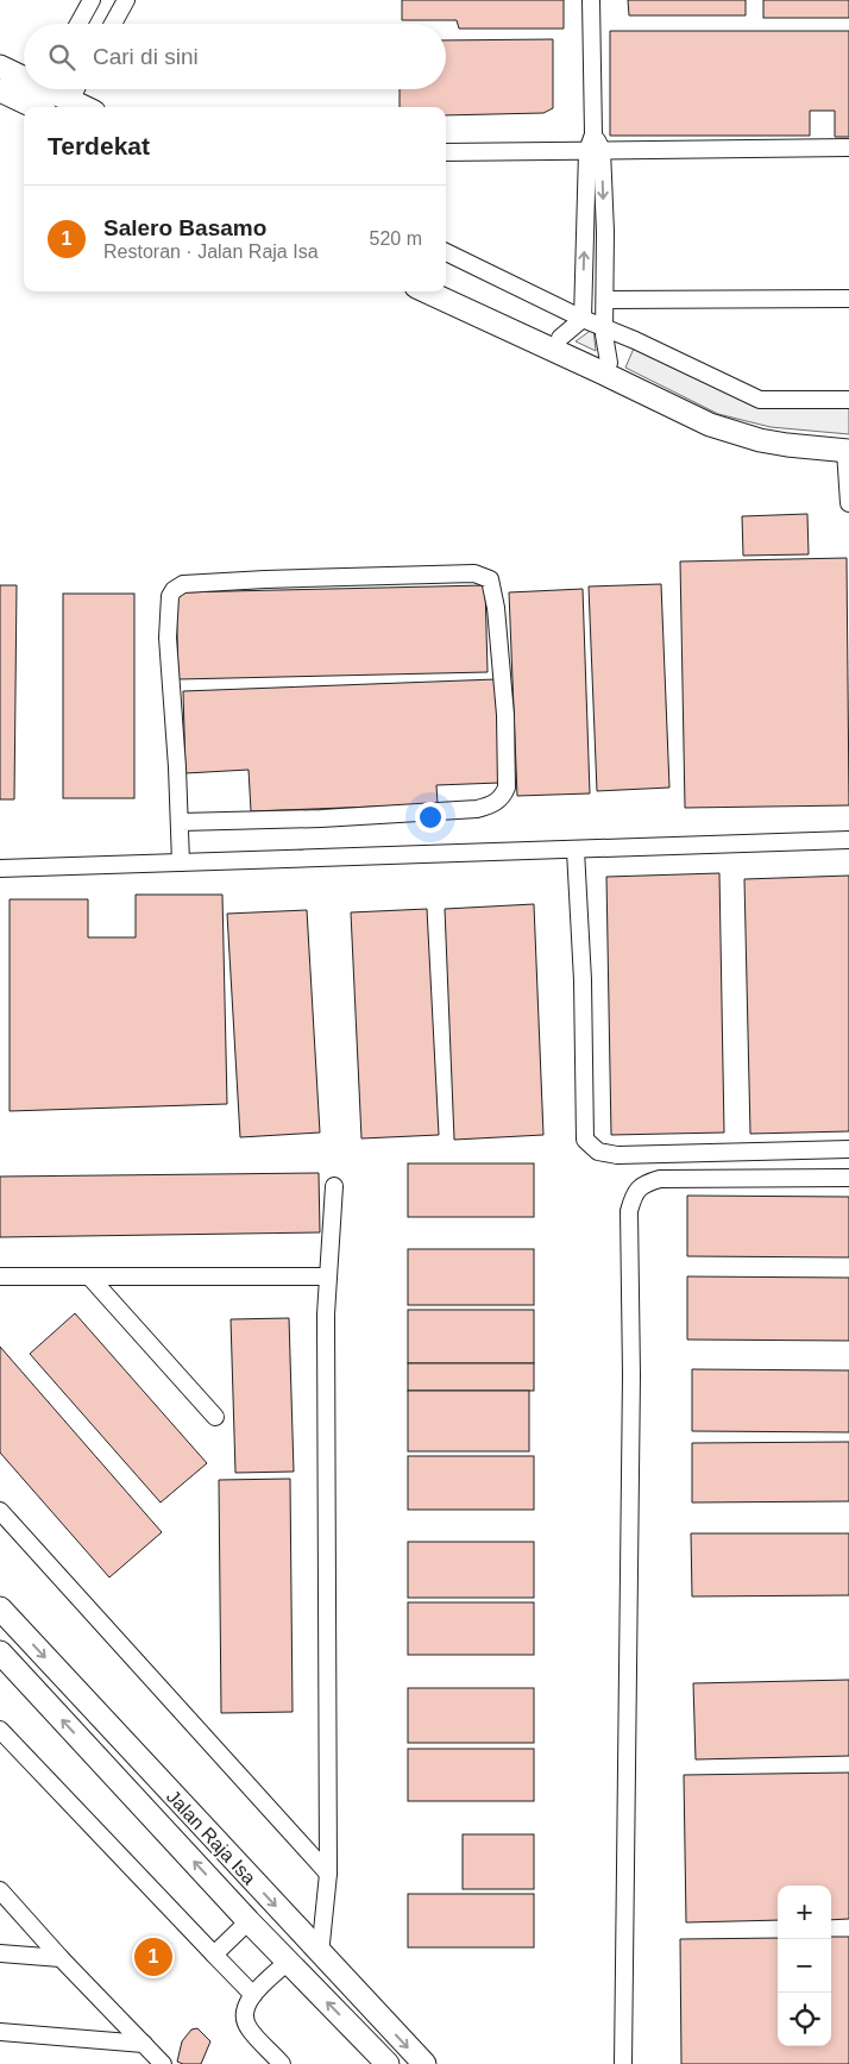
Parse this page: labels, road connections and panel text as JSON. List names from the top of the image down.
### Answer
{
  "streets": {
    "main road": ["Jalan Raja Isa"]
  },
  "page": {
    "search": "Cari di sini",
    "heading": "Terdekat",
    "list": [
      {
        "mark": "1",
        "name": "Salero Basamo",
        "note": "Restoran · Jalan Raja Isa",
        "value": "520 m"
      }
    ],
    "map_buttons": ["+", "−"],
    "pins": "1"
  }
}
